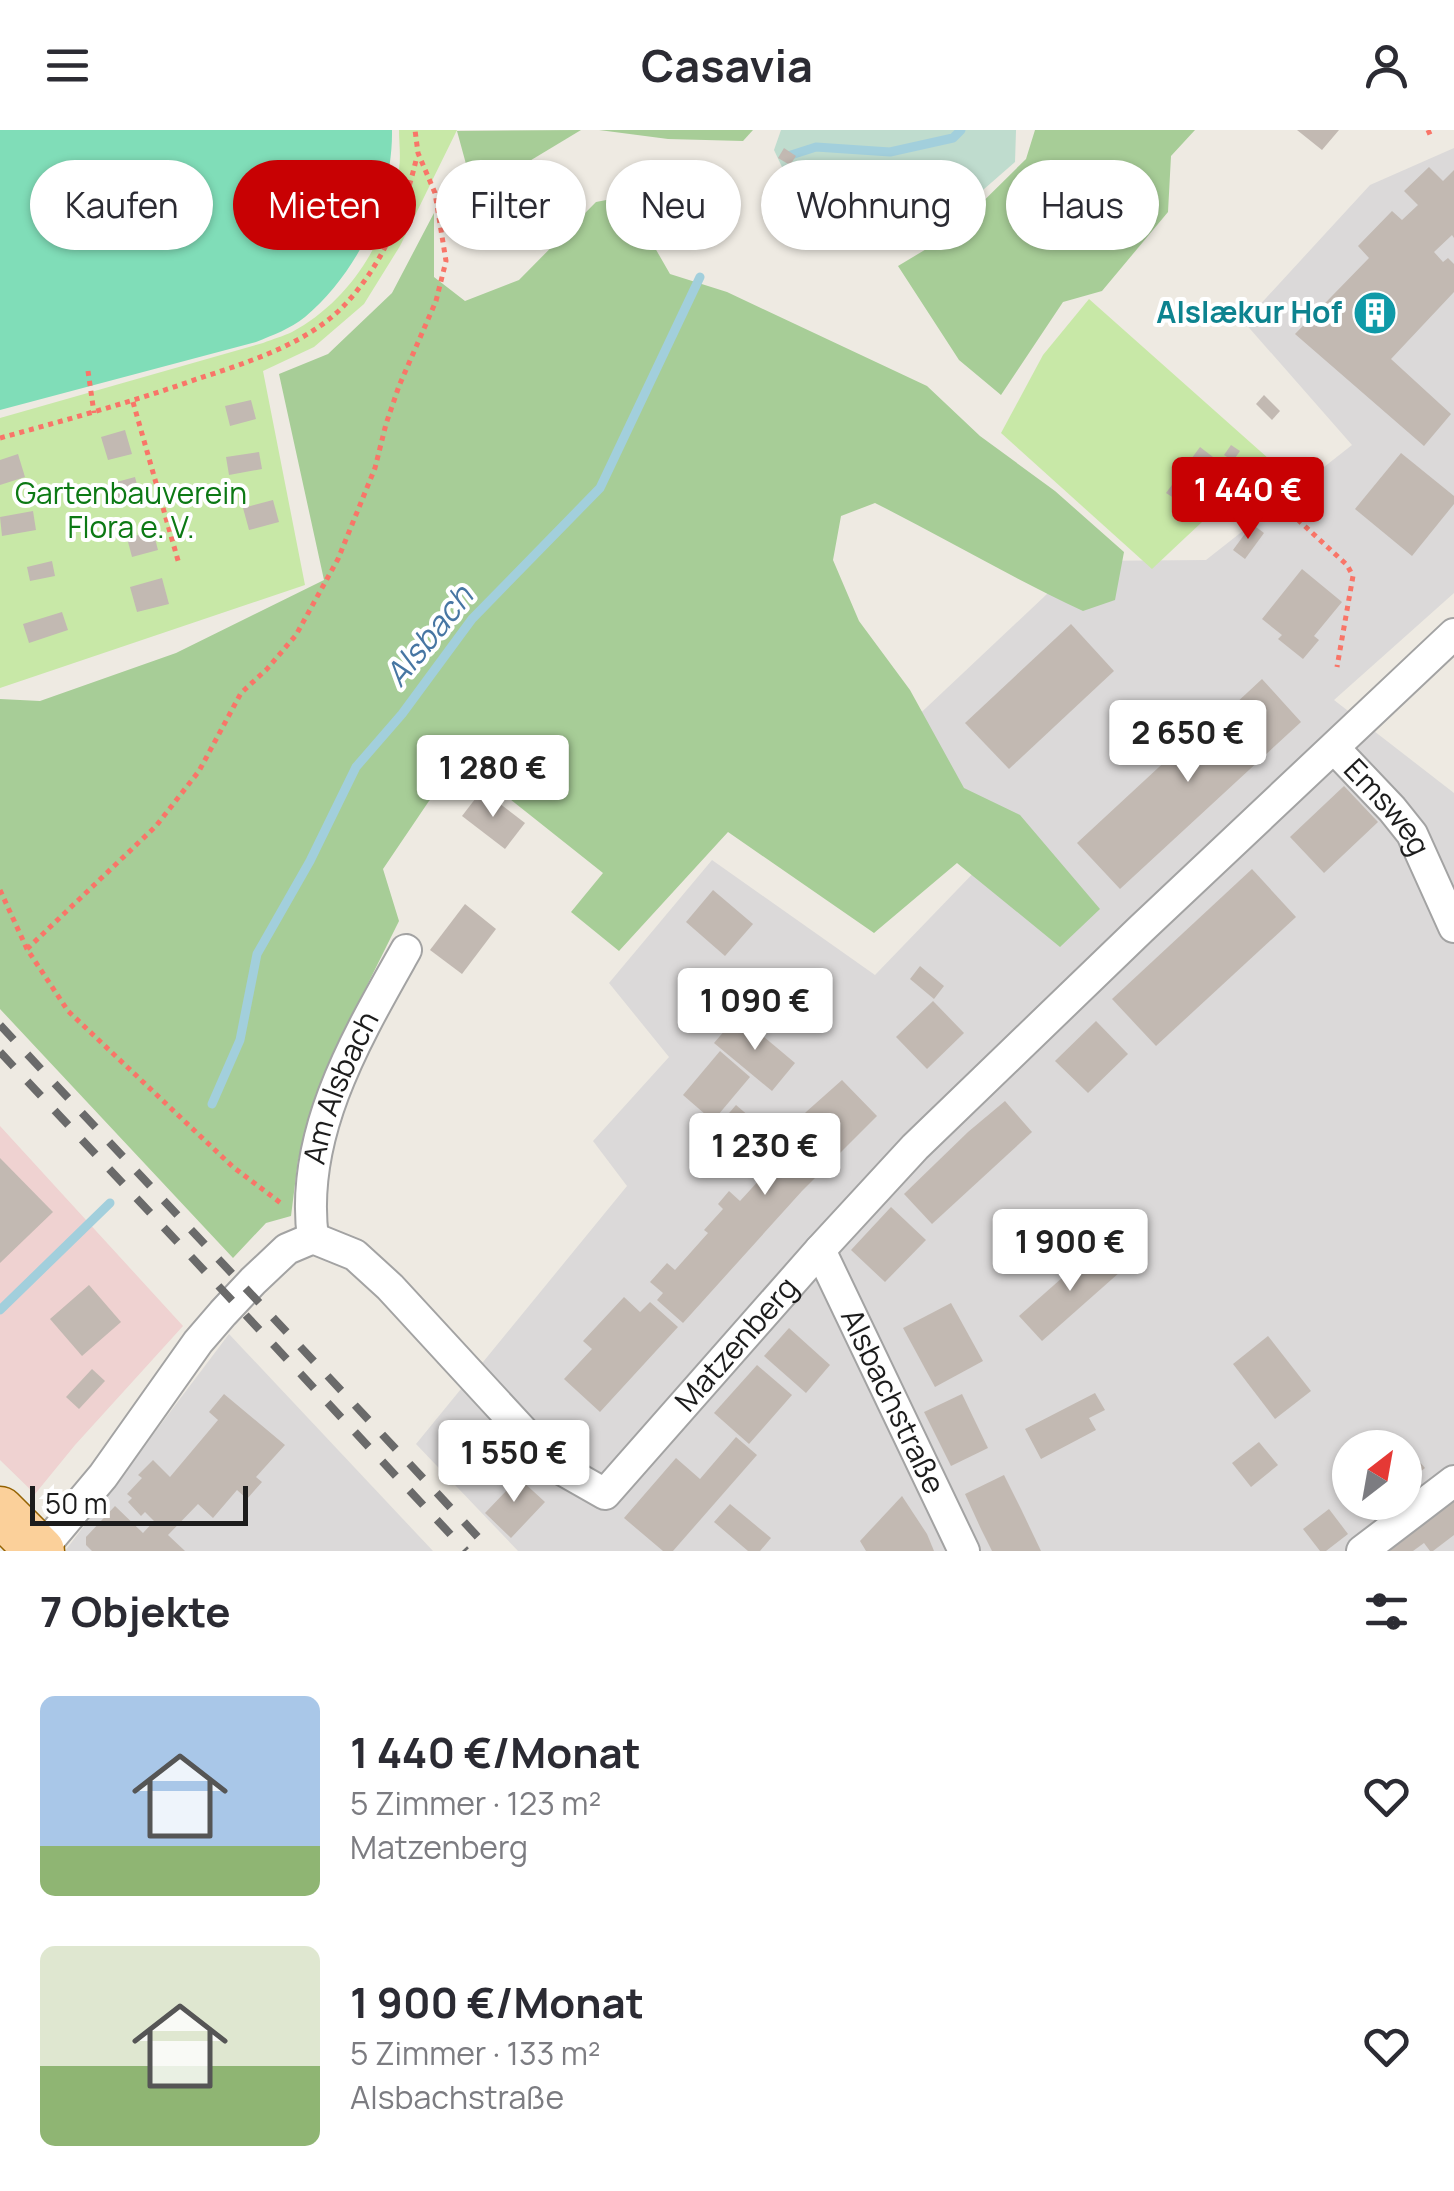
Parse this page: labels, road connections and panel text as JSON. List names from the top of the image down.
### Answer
{
  "streets": {
    "street": [
      "Emsweg",
      "Am Alsbach",
      "Matzenberg",
      "Alsbachstraße"
    ]
  },
  "crossings": [
    ["Emsweg", "Matzenberg"],
    ["Am Alsbach", "Matzenberg"],
    ["Matzenberg", "Alsbachstraße"]
  ],
  "water": ["Alsbach"],
  "parks": ["Gartenbauverein Flora e. V."],
  "places": {
    "building": ["Alslækur Hof"]
  },
  "scale_bar": "50 m",
  "north": "top right",
  "page": {
    "header": "Casavia",
    "chip": [
      "Kaufen",
      "Mieten",
      "Filter",
      "Neu",
      "Wohnung",
      "Haus"
    ],
    "price": [
      "1 440 €",
      "2 650 €",
      "1 280 €",
      "1 090 €",
      "1 230 €",
      "1 900 €",
      "1 550 €"
    ],
    "scale": "50 m",
    "heading": "7 Objekte",
    "list": [
      {
        "name": "1 440 €/Monat",
        "note": "5 Zimmer · 123 m² · Matzenberg"
      },
      {
        "name": "1 900 €/Monat",
        "note": "5 Zimmer · 133 m² · Alsbachstraße"
      }
    ]
  }
}
